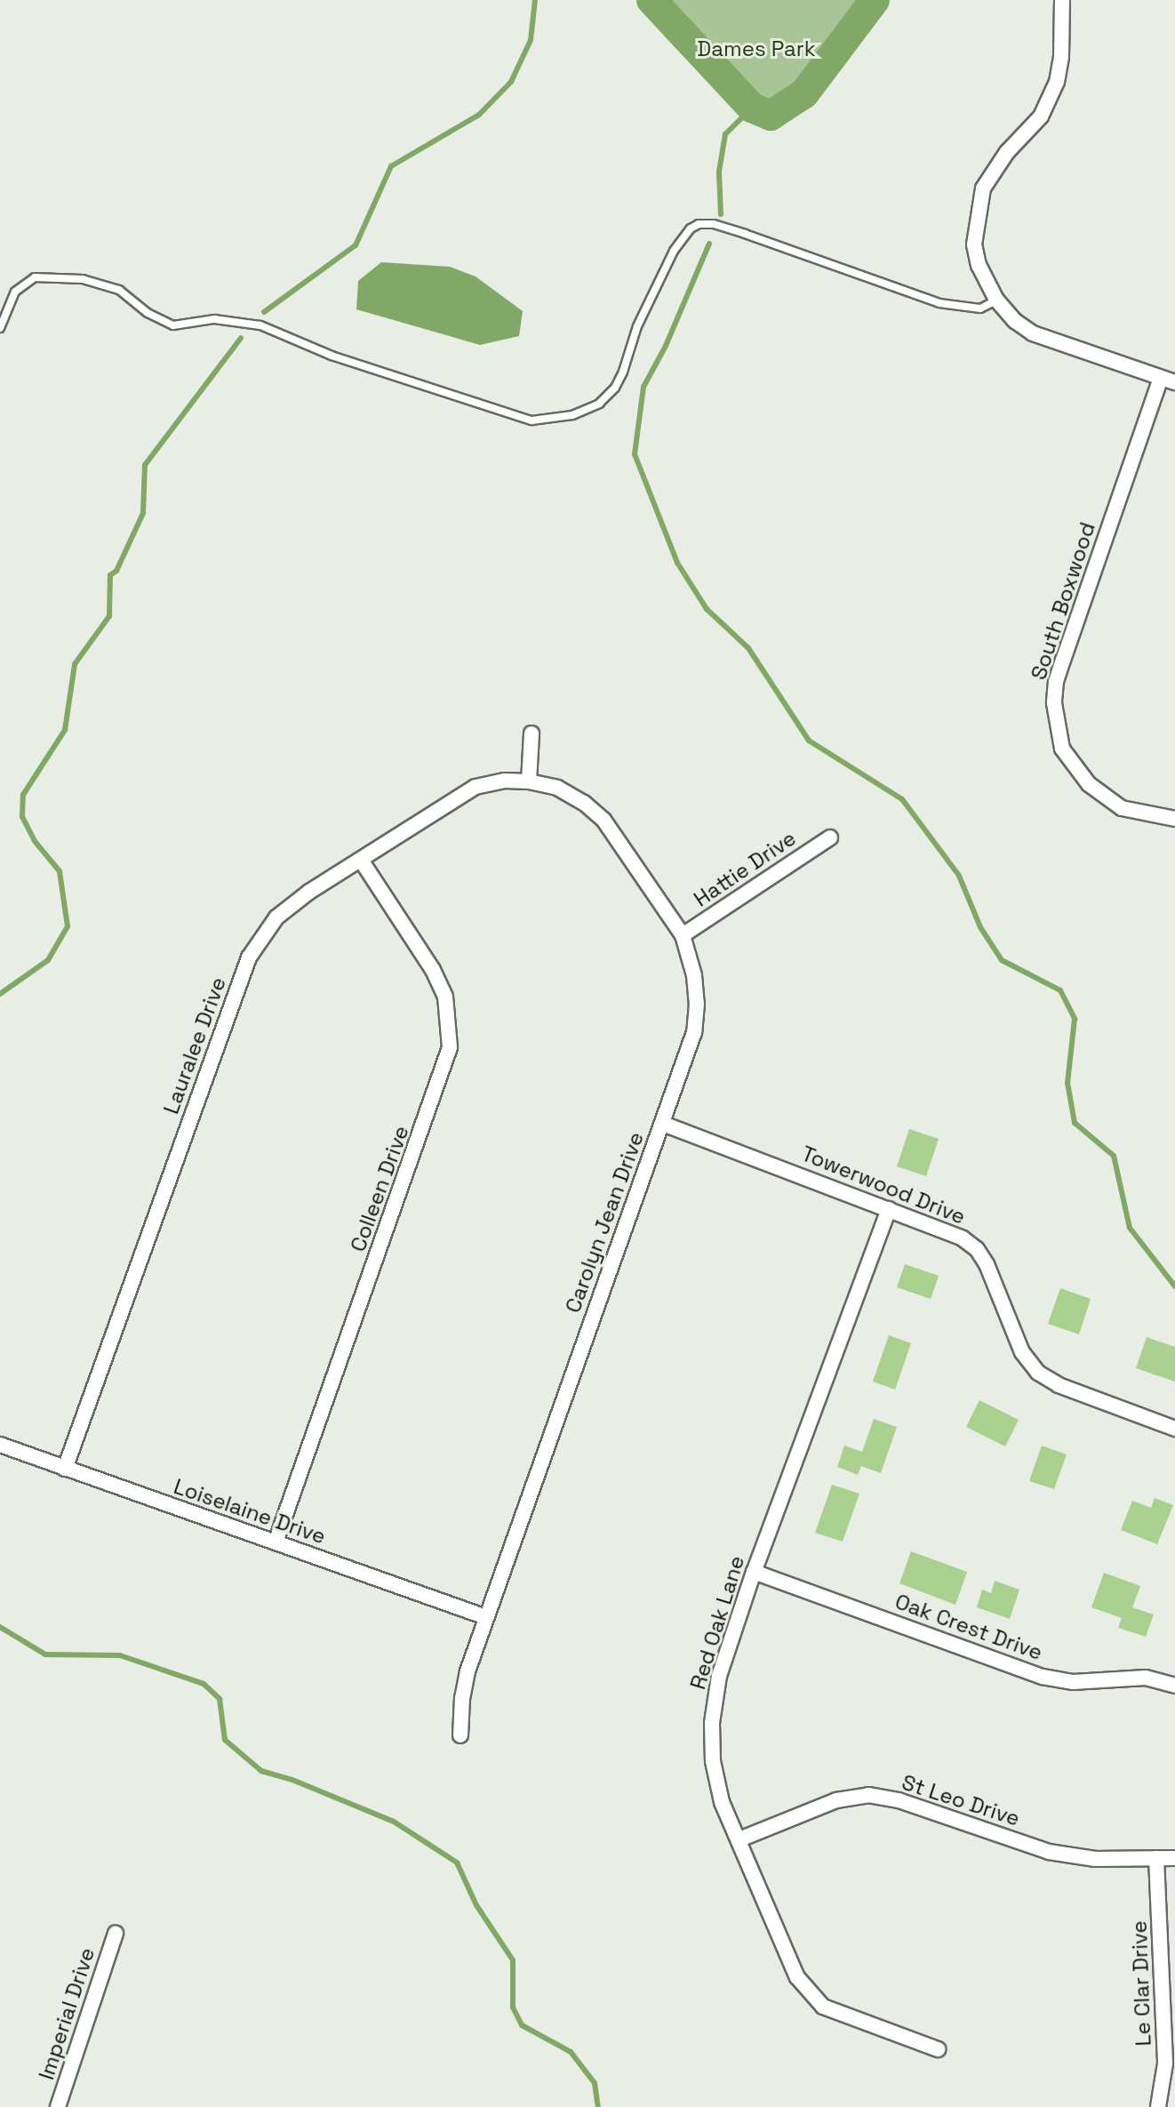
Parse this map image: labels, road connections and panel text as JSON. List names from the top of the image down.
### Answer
{
  "streets": {
    "street": [
      "South Boxwood",
      "Hattie Drive",
      "Lauralee Drive",
      "Towerwood Drive",
      "Colleen Drive",
      "Carolyn Jean Drive",
      "Loiselaine Drive",
      "Red Oak Lane",
      "Oak Crest Drive",
      "St Leo Drive",
      "Le Clar Drive",
      "Imperial Drive"
    ]
  },
  "crossings": [
    ["Hattie Drive", "Carolyn Jean Drive"],
    ["Lauralee Drive", "Colleen Drive"],
    ["Lauralee Drive", "Carolyn Jean Drive"],
    ["Lauralee Drive", "Loiselaine Drive"],
    ["Towerwood Drive", "Carolyn Jean Drive"],
    ["Towerwood Drive", "Red Oak Lane"],
    ["Colleen Drive", "Loiselaine Drive"],
    ["Carolyn Jean Drive", "Loiselaine Drive"],
    ["Red Oak Lane", "Oak Crest Drive"],
    ["Red Oak Lane", "St Leo Drive"],
    ["St Leo Drive", "Le Clar Drive"]
  ],
  "parks": ["Dames Park"]
}
